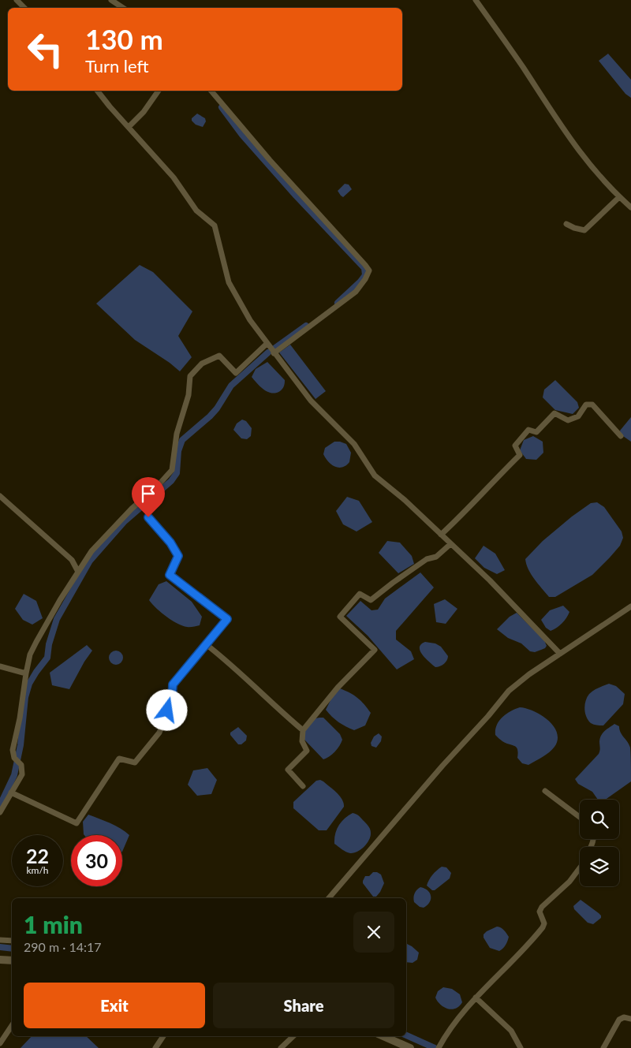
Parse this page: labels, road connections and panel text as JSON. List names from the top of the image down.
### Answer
{
  "page": {
    "turn": ["130 m", "Turn left"],
    "speed": "22 km/h",
    "limit": "30",
    "heading": ["1 min", "290 m · 14:17"],
    "buttons": ["Exit", "Share"]
  }
}
